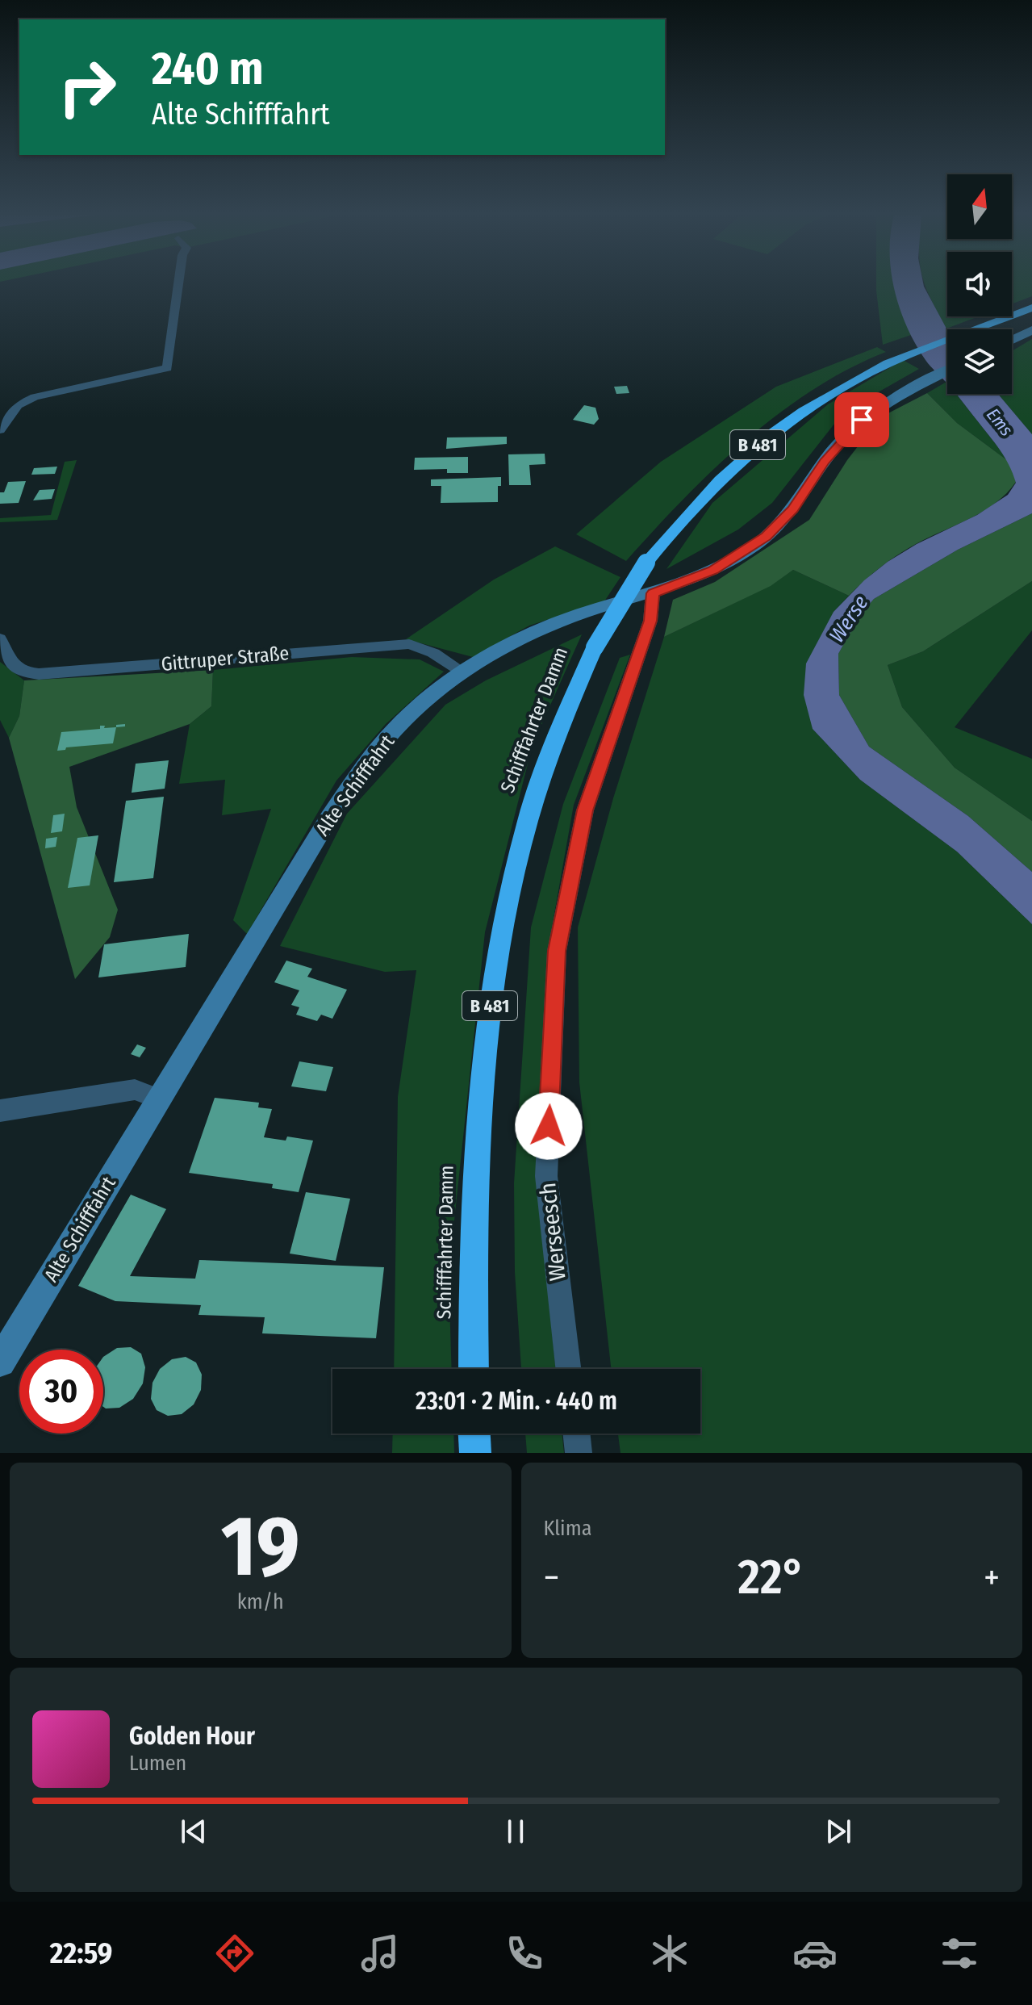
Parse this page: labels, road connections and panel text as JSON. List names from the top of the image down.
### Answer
{
  "streets": {
    "highway": ["B 481", "Schifffahrter Damm"],
    "street": ["Gittruper Straße", "Alte Schifffahrt", "Werseesch"]
  },
  "crossings": [
    ["Gittruper Straße", "Alte Schifffahrt"],
    ["Alte Schifffahrt", "Werseesch"]
  ],
  "water": ["Ems", "Werse"],
  "north": "top",
  "page": {
    "turn": ["240 m", "Alte Schifffahrt"],
    "limit": "30",
    "trip": "23:01 · 2 Min. · 440 m",
    "tile": [
      ["19", "km/h"],
      "Klima"
    ],
    "heat": ["−", "22°", "+"],
    "song": ["Golden Hour", "Lumen"],
    "tabs": "22:59"
  }
}
